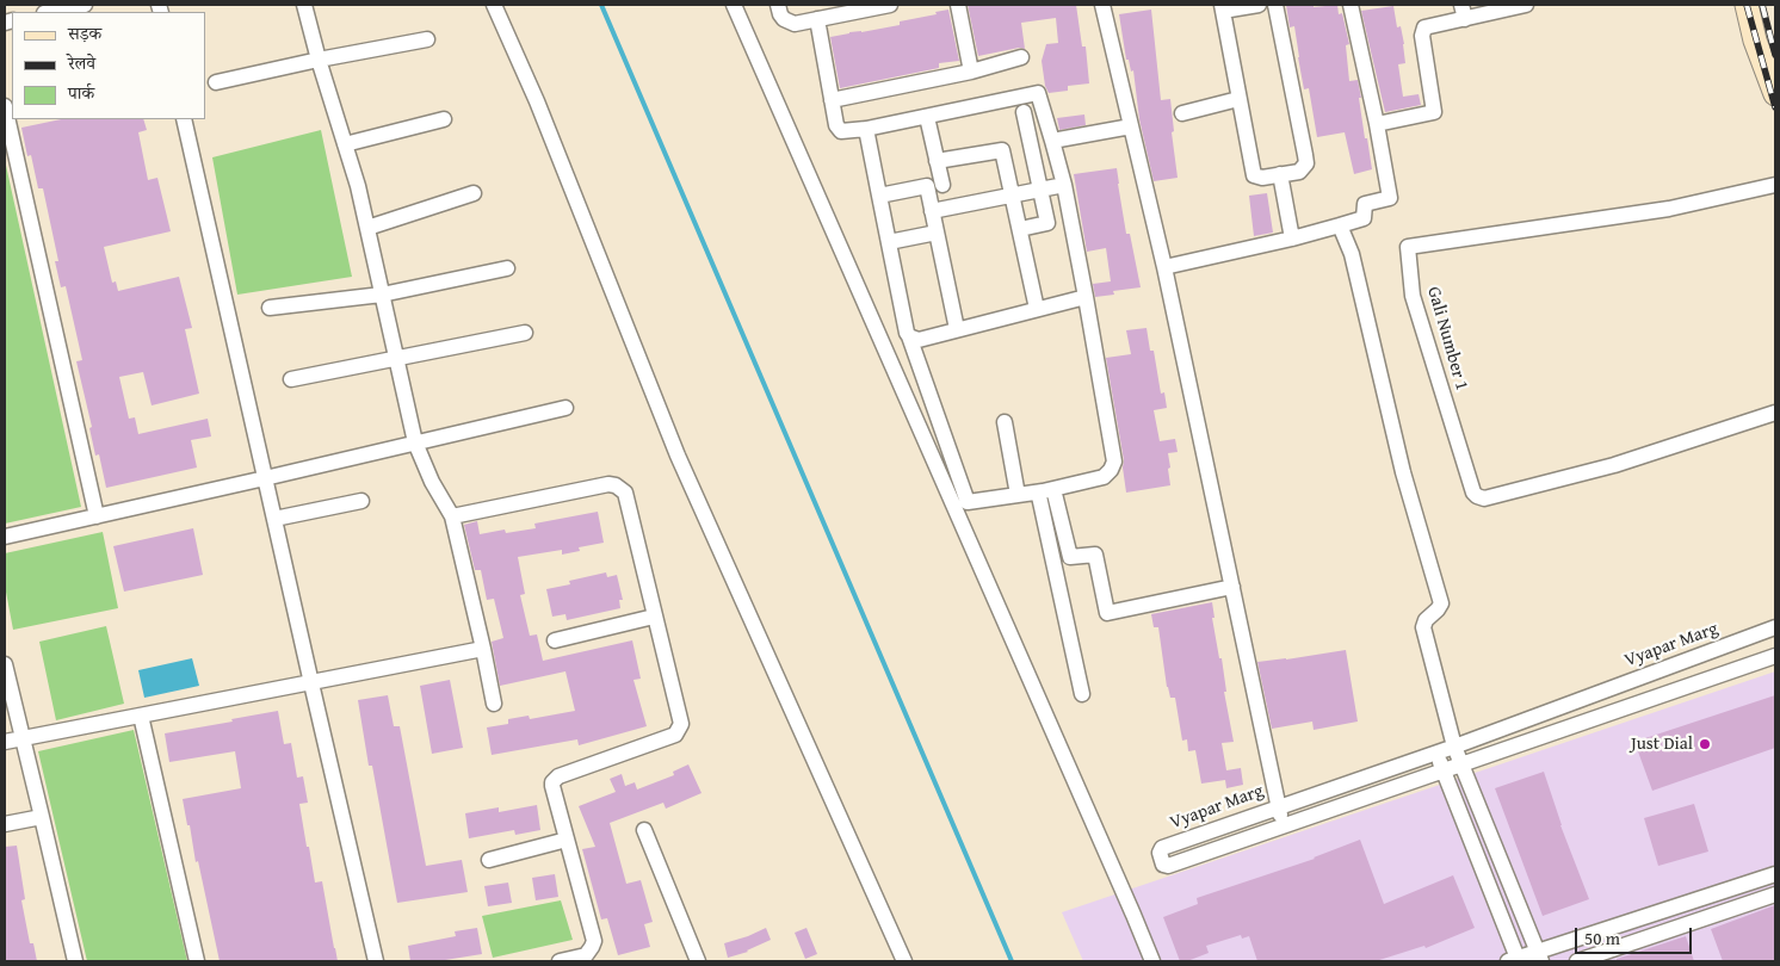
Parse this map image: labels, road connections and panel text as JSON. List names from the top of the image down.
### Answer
{
  "streets": {
    "street": ["Gali Number 1", "Vyapar Marg"]
  },
  "places": ["Just Dial"],
  "legend": ["सड़क", "रेलवे", "पार्क"],
  "scale_bar": "50 m"
}
